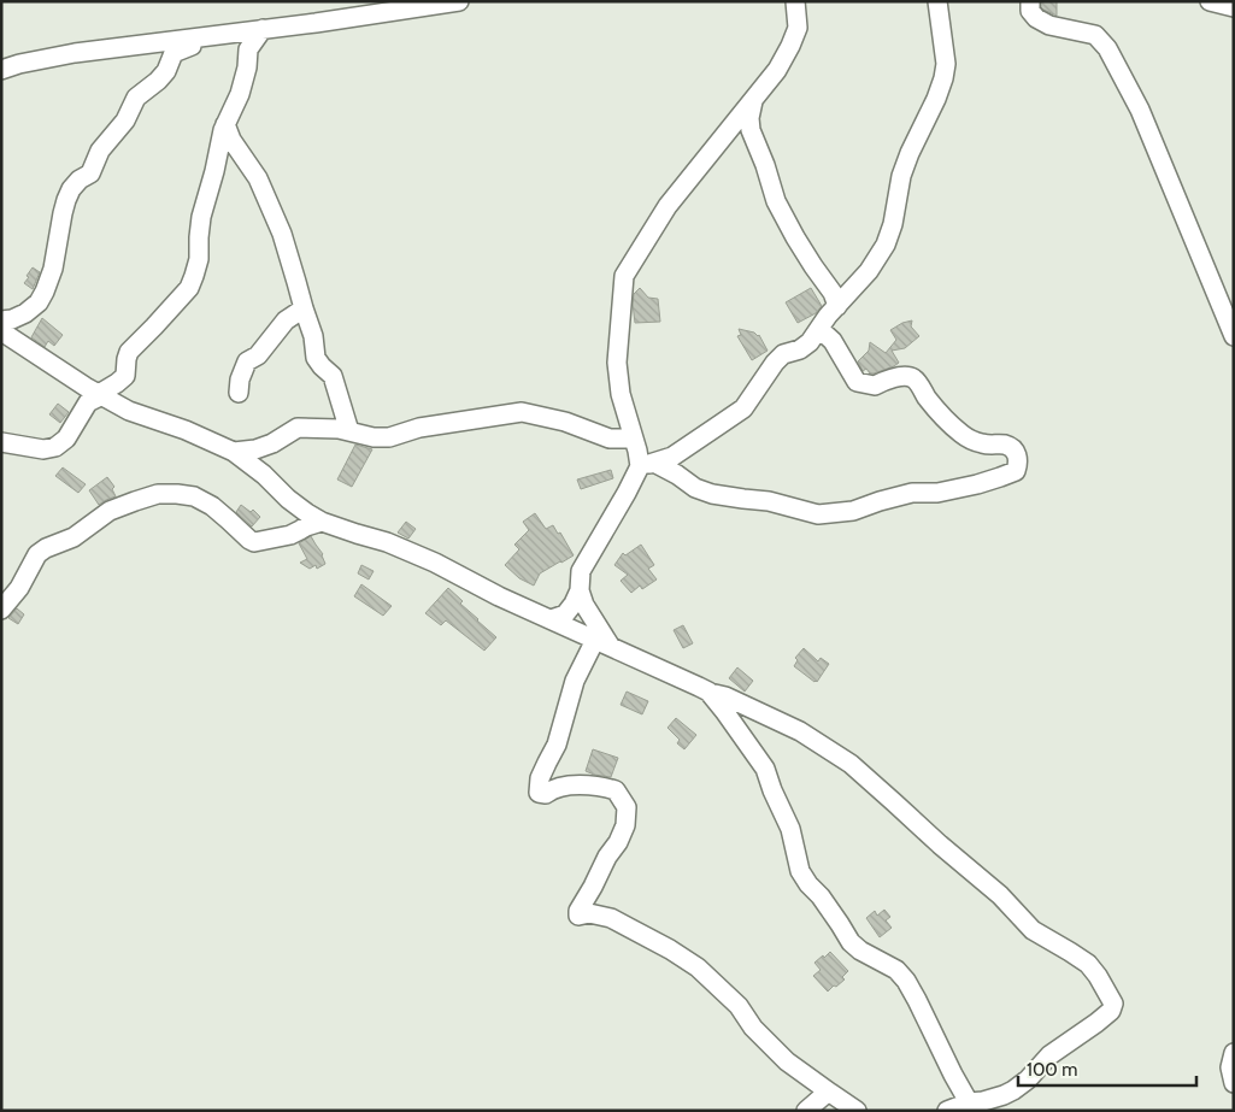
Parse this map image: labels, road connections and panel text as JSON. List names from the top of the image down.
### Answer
{
  "scale_bar": "100 m"
}
